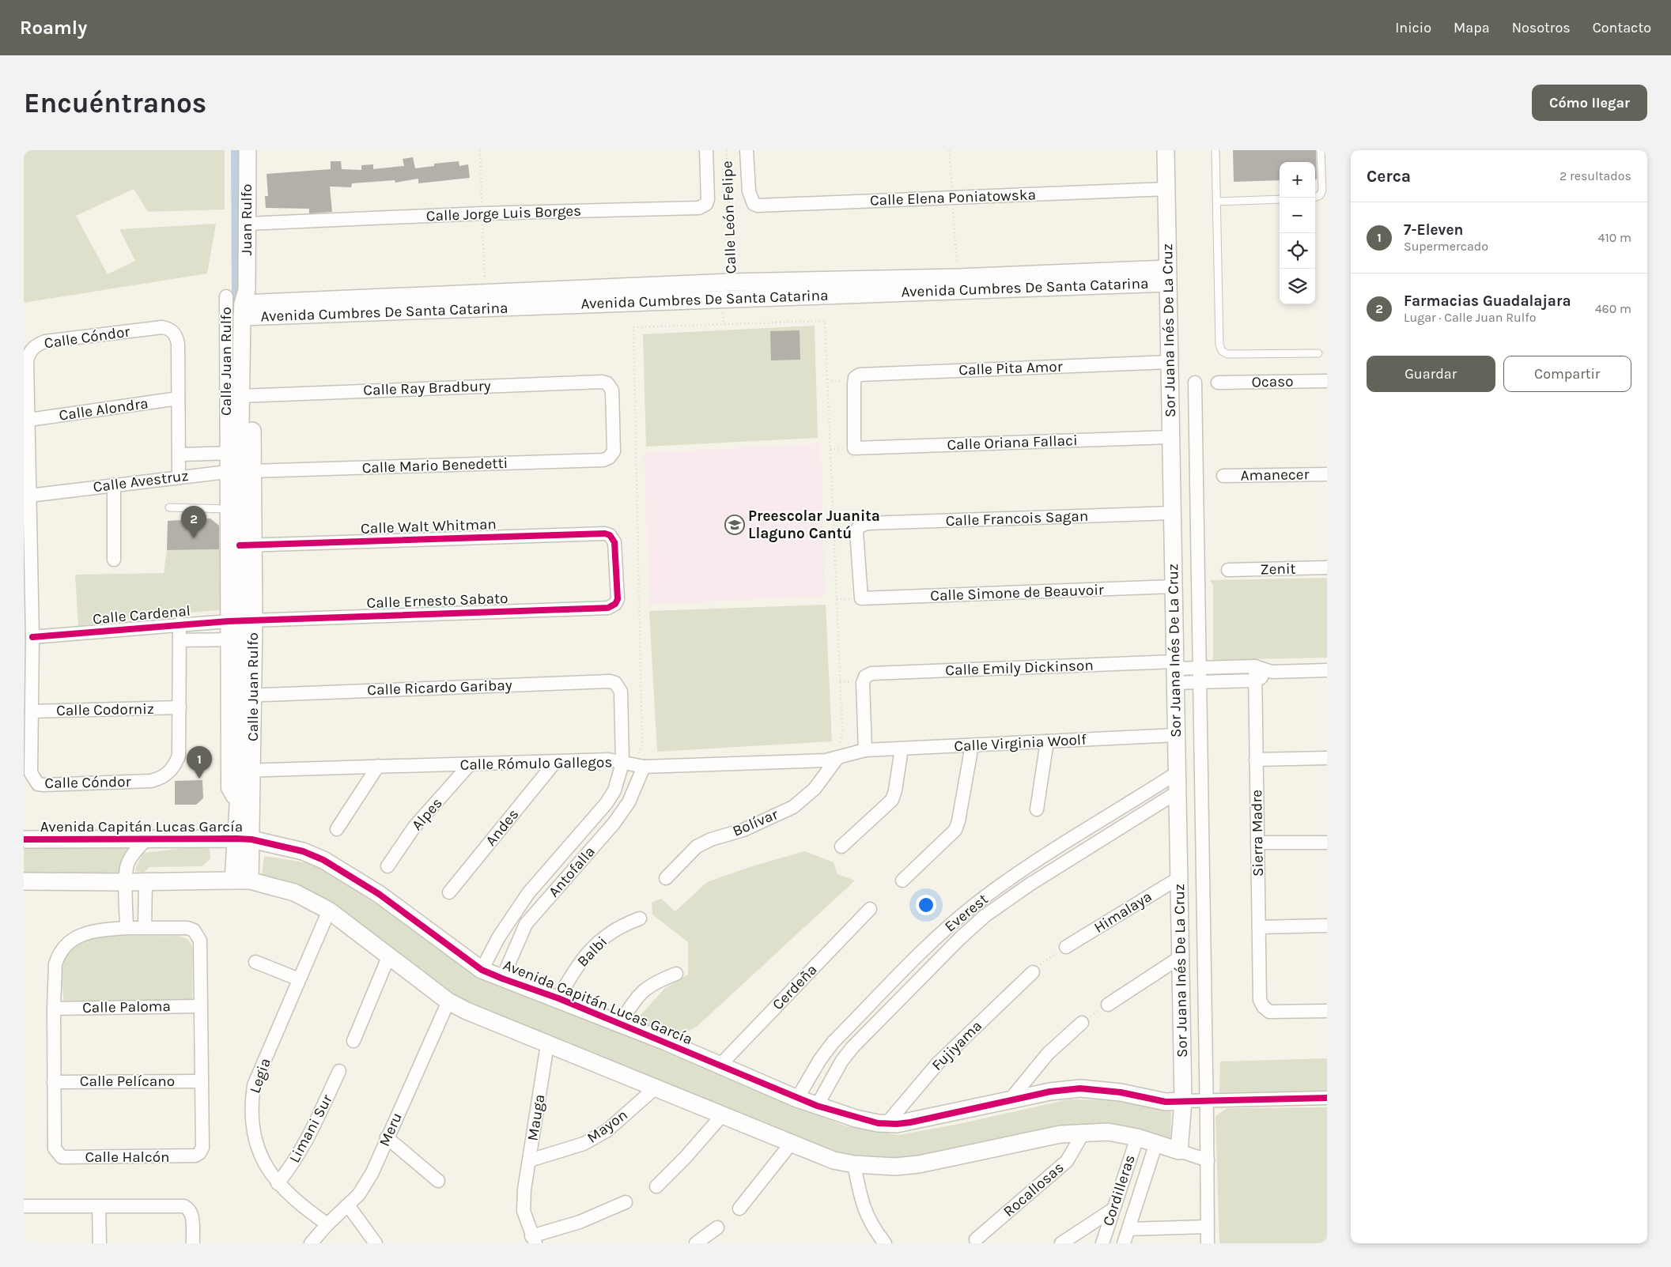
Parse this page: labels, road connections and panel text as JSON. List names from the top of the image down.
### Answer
{
  "streets": {
    "street": [
      "Calle Elena Poniatowska",
      "Calle Jorge Luis Borges",
      "Juan Rulfo",
      "Avenida Cumbres De Santa Catarina",
      "Sor Juana Inés De La Cruz",
      "Calle Cóndor",
      "Calle Juan Rulfo",
      "Calle Pita Amor",
      "Ocaso",
      "Calle Ray Bradbury",
      "Calle Alondra",
      "Calle Oriana Fallaci",
      "Calle Mario Benedetti",
      "Amanecer",
      "Calle Avestruz",
      "Calle Francois Sagan",
      "Calle Walt Whitman",
      "Zenit",
      "Calle Simone de Beauvoir",
      "Calle Ernesto Sabato",
      "Calle Cardenal",
      "Calle Emily Dickinson",
      "Calle Ricardo Garibay",
      "Calle Codorniz",
      "Calle Virginia Woolf",
      "Calle Rómulo Gallegos",
      "Alpes",
      "Bolívar",
      "Avenida Capitán Lucas García",
      "Andes",
      "Sierra Madre",
      "Antofalla",
      "Himalaya",
      "Everest",
      "Balbi",
      "Cerdeña",
      "Calle Paloma",
      "Fujiyama",
      "Legia",
      "Calle Pelícano",
      "Mauga",
      "Mayon",
      "Limani Sur",
      "Meru",
      "Calle Halcón",
      "Rocallosas",
      "Cordilleras"
    ],
    "path": ["Calle León Felipe"]
  },
  "crossings": [
    ["Calle Elena Poniatowska", "Sor Juana Inés De La Cruz"],
    ["Calle Jorge Luis Borges", "Juan Rulfo"],
    ["Calle León Felipe", "Avenida Cumbres De Santa Catarina"],
    ["Juan Rulfo", "Avenida Cumbres De Santa Catarina"],
    ["Juan Rulfo", "Calle Juan Rulfo"],
    ["Avenida Cumbres De Santa Catarina", "Sor Juana Inés De La Cruz"],
    ["Avenida Cumbres De Santa Catarina", "Calle Juan Rulfo"],
    ["Sor Juana Inés De La Cruz", "Calle Pita Amor"],
    ["Sor Juana Inés De La Cruz", "Calle Oriana Fallaci"],
    ["Sor Juana Inés De La Cruz", "Calle Francois Sagan"],
    ["Sor Juana Inés De La Cruz", "Calle Simone de Beauvoir"],
    ["Sor Juana Inés De La Cruz", "Calle Emily Dickinson"],
    ["Sor Juana Inés De La Cruz", "Calle Virginia Woolf"],
    ["Sor Juana Inés De La Cruz", "Avenida Capitán Lucas García"],
    ["Sor Juana Inés De La Cruz", "Himalaya"],
    ["Sor Juana Inés De La Cruz", "Everest"],
    ["Calle Cóndor", "Calle Alondra"],
    ["Calle Cóndor", "Calle Avestruz"],
    ["Calle Cóndor", "Calle Cardenal"],
    ["Calle Cóndor", "Calle Codorniz"],
    ["Calle Juan Rulfo", "Calle Ray Bradbury"],
    ["Calle Juan Rulfo", "Calle Mario Benedetti"],
    ["Calle Juan Rulfo", "Calle Avestruz"],
    ["Calle Juan Rulfo", "Calle Walt Whitman"],
    ["Calle Juan Rulfo", "Calle Ernesto Sabato"],
    ["Calle Juan Rulfo", "Calle Cardenal"],
    ["Calle Juan Rulfo", "Calle Ricardo Garibay"],
    ["Calle Juan Rulfo", "Calle Rómulo Gallegos"],
    ["Calle Juan Rulfo", "Avenida Capitán Lucas García"],
    ["Calle Pita Amor", "Calle Oriana Fallaci"],
    ["Calle Ray Bradbury", "Calle Mario Benedetti"],
    ["Calle Mario Benedetti", "Calle Avestruz"],
    ["Calle Francois Sagan", "Calle Simone de Beauvoir"],
    ["Calle Walt Whitman", "Calle Ernesto Sabato"],
    ["Calle Ernesto Sabato", "Calle Cardenal"],
    ["Calle Emily Dickinson", "Calle Virginia Woolf"],
    ["Calle Emily Dickinson", "Calle Rómulo Gallegos"],
    ["Calle Ricardo Garibay", "Calle Rómulo Gallegos"],
    ["Calle Ricardo Garibay", "Antofalla"],
    ["Calle Virginia Woolf", "Calle Rómulo Gallegos"],
    ["Calle Rómulo Gallegos", "Alpes"],
    ["Calle Rómulo Gallegos", "Bolívar"],
    ["Calle Rómulo Gallegos", "Andes"],
    ["Calle Rómulo Gallegos", "Antofalla"],
    ["Avenida Capitán Lucas García", "Antofalla"],
    ["Avenida Capitán Lucas García", "Everest"],
    ["Avenida Capitán Lucas García", "Balbi"],
    ["Avenida Capitán Lucas García", "Cerdeña"],
    ["Avenida Capitán Lucas García", "Fujiyama"],
    ["Calle Paloma", "Calle Halcón"],
    ["Legia", "Limani Sur"],
    ["Legia", "Meru"],
    ["Calle Pelícano", "Calle Halcón"],
    ["Mauga", "Mayon"]
  ],
  "places": {
    "school or university": ["Preescolar Juanita Llaguno Cantú"]
  },
  "page": {
    "header": "Roamly",
    "nav": [
      "Inicio",
      "Mapa",
      "Nosotros",
      "Contacto"
    ],
    "buttons": [
      "Cómo llegar",
      ["Guardar", "Compartir"]
    ],
    "title": "Encuéntranos",
    "heading": ["Cerca", "2 resultados"],
    "map_buttons": ["+", "−"],
    "list": [
      {
        "mark": "1",
        "name": "7-Eleven",
        "note": "Supermercado",
        "value": "410 m"
      },
      {
        "mark": "2",
        "name": "Farmacias Guadalajara",
        "note": "Lugar · Calle Juan Rulfo",
        "value": "460 m"
      }
    ],
    "pins": ["2", "1"]
  }
}
